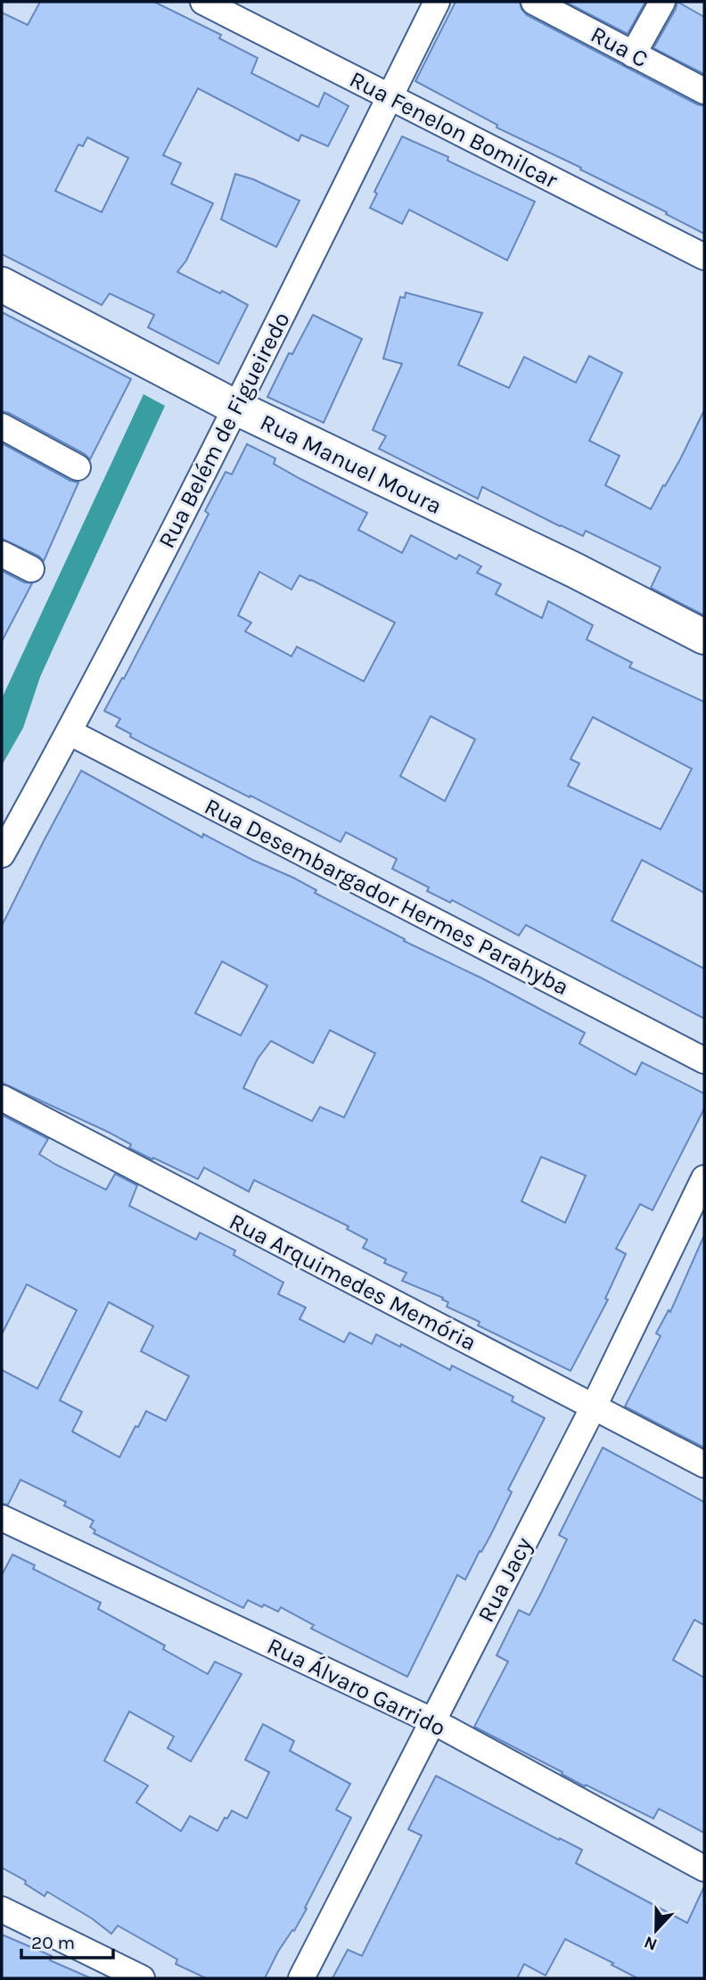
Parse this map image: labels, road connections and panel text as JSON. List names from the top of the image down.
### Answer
{
  "streets": {
    "street": [
      "Rua C",
      "Rua Fenelon Bomilcar",
      "Rua Belém de Figueiredo",
      "Rua Manuel Moura",
      "Rua Desembargador Hermes Parahyba",
      "Rua Arquimedes Memória",
      "Rua Jacy",
      "Rua Álvaro Garrido"
    ]
  },
  "crossings": [
    ["Rua Fenelon Bomilcar", "Rua Belém de Figueiredo"],
    ["Rua Belém de Figueiredo", "Rua Manuel Moura"],
    ["Rua Belém de Figueiredo", "Rua Desembargador Hermes Parahyba"],
    ["Rua Arquimedes Memória", "Rua Jacy"],
    ["Rua Jacy", "Rua Álvaro Garrido"]
  ],
  "scale_bar": "20 m",
  "north": "bottom"
}
